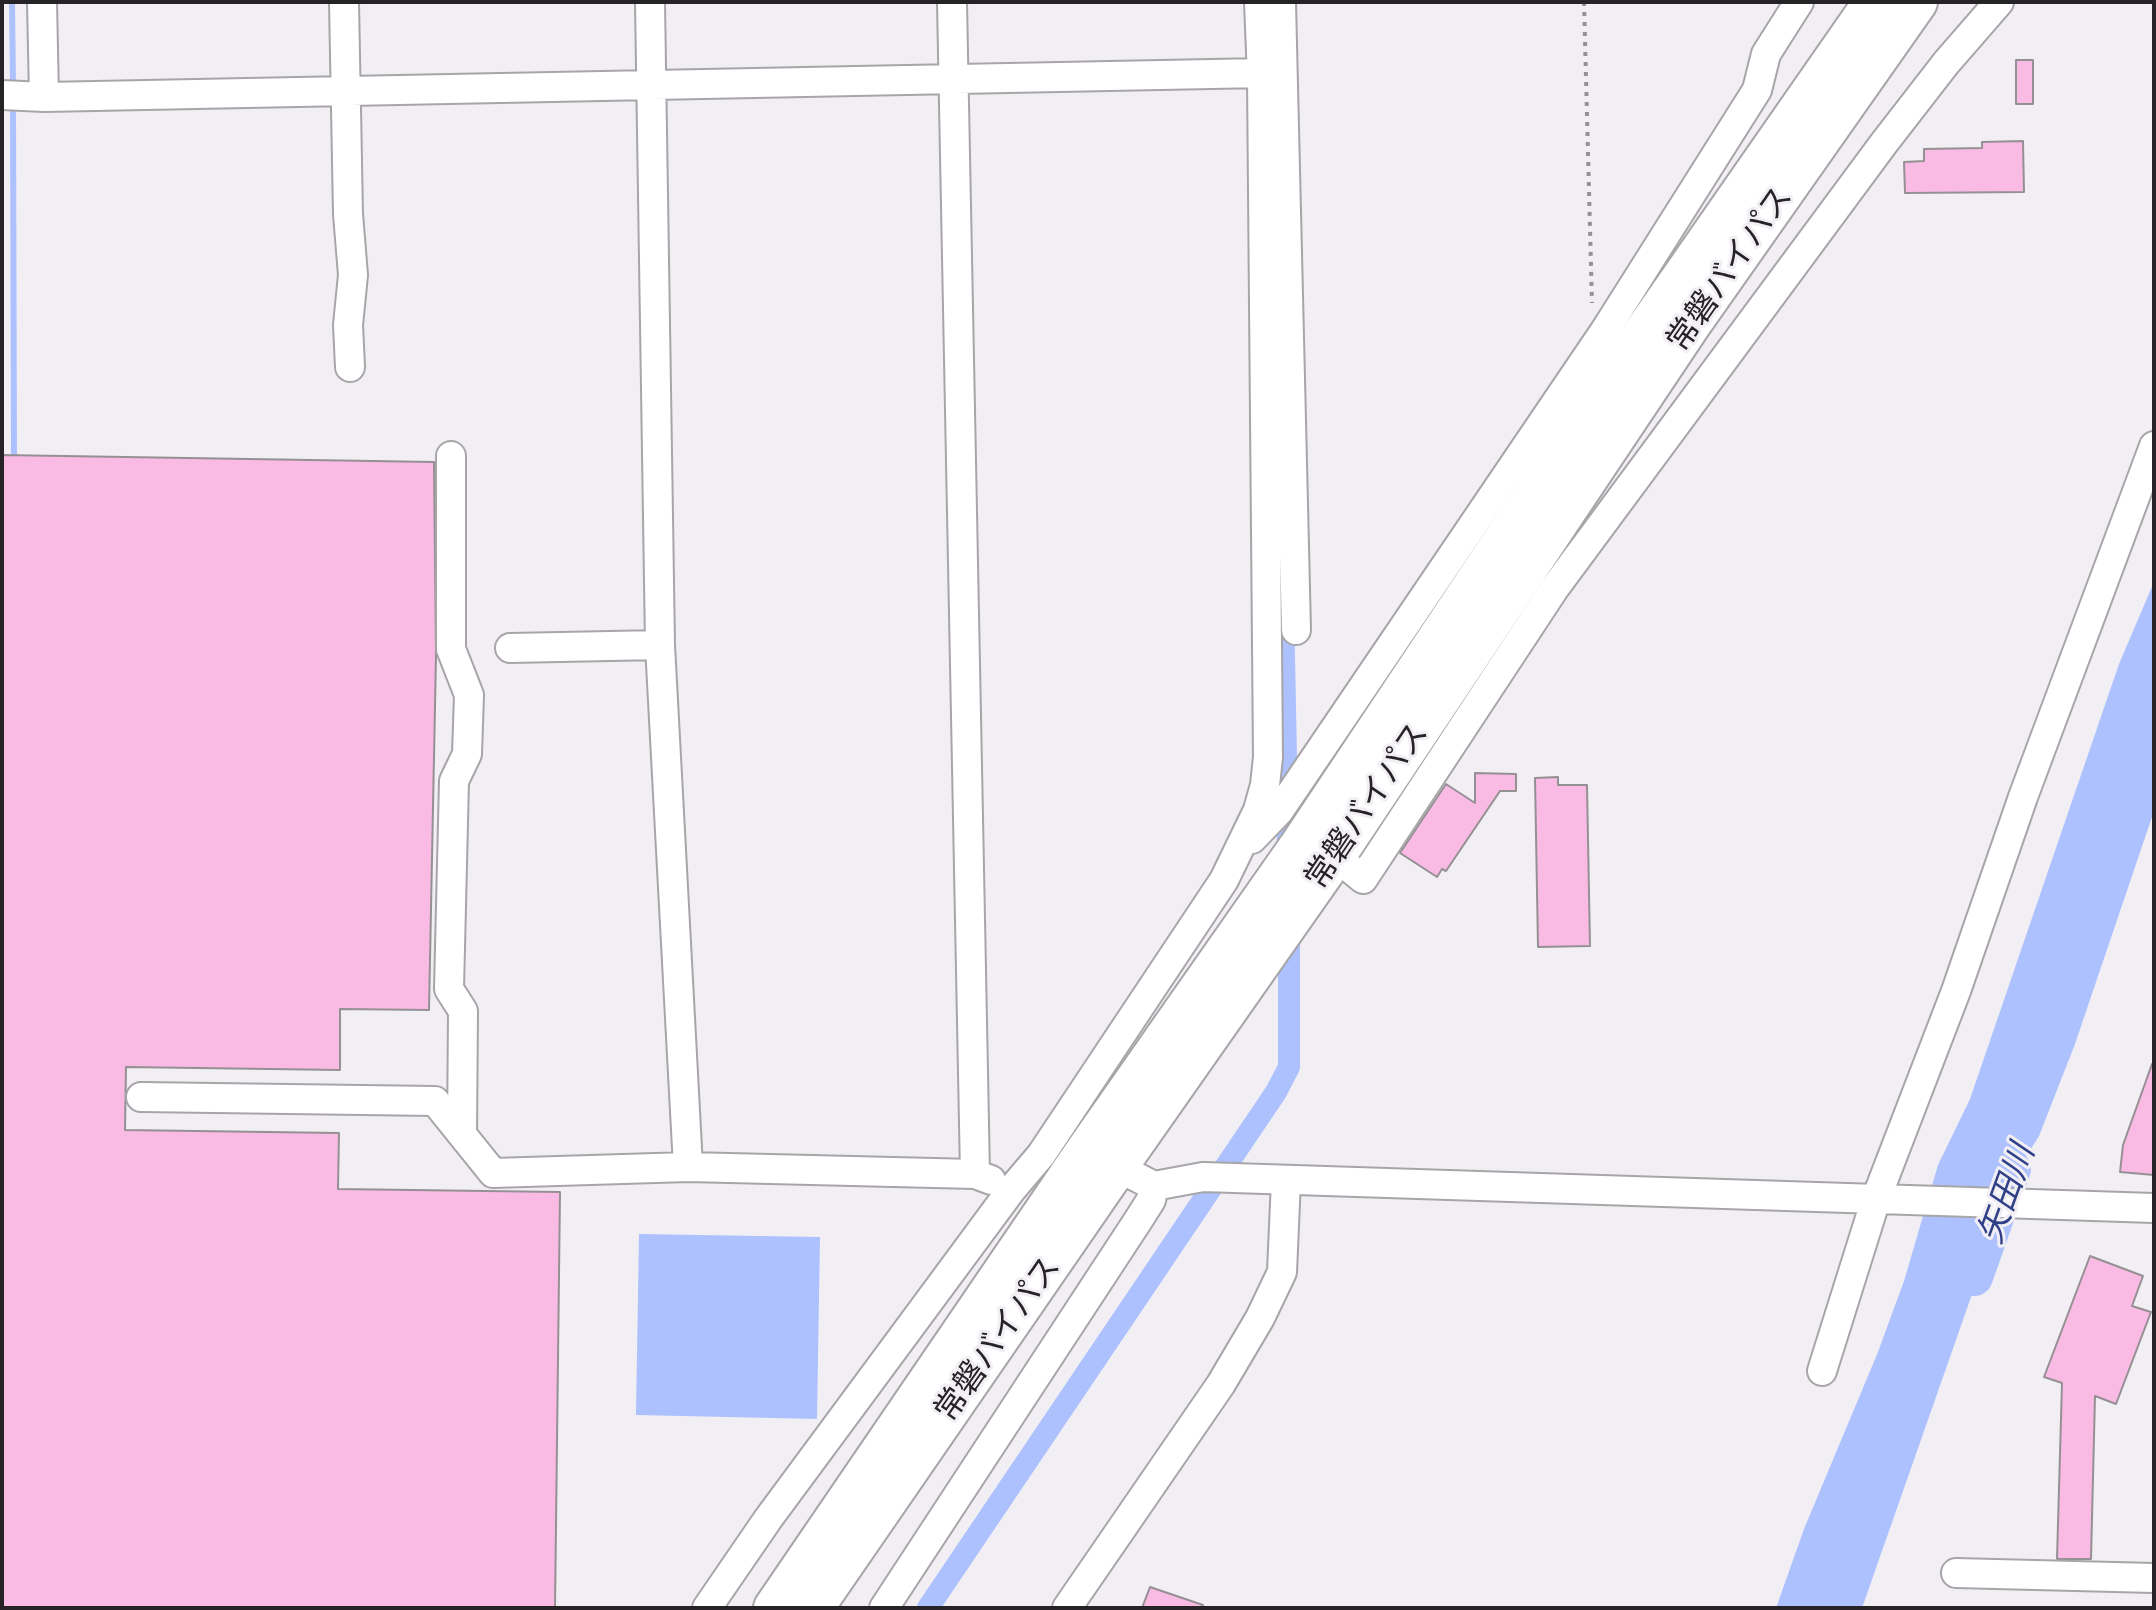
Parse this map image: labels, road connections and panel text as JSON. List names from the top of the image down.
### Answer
{
  "streets": {
    "highway": ["常磐バイパス"]
  },
  "water": ["矢田川"]
}
